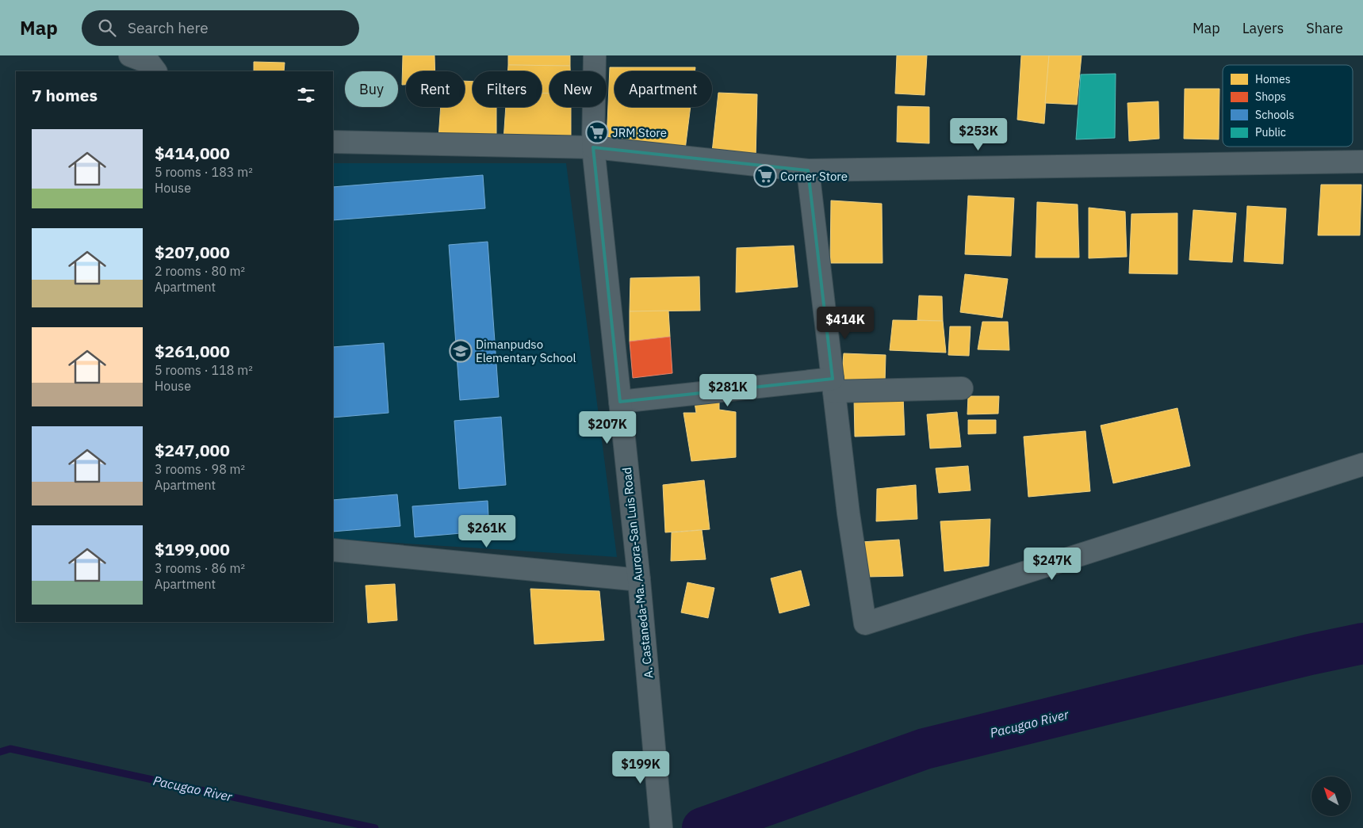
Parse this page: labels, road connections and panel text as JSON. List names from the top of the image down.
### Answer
{
  "streets": {
    "street": ["A. Castaneda-Ma. Aurora-San Luis Road"]
  },
  "water": ["Pacugao River"],
  "places": {
    "supermarket": ["JRM Store", "Corner Store"],
    "school or university": ["Dimanpudso Elementary School"]
  },
  "legend": [
    "Homes",
    "Shops",
    "Schools",
    "Public"
  ],
  "north": "top left",
  "page": {
    "header": "Map",
    "search": "Search here",
    "nav": ["Map", "Layers", "Share"],
    "chip": [
      "Buy",
      "Rent",
      "Filters",
      "New",
      "Apartment"
    ],
    "heading": "7 homes",
    "price": [
      "$253K",
      "$414K",
      "$281K",
      "$207K",
      "$261K",
      "$247K",
      "$199K"
    ],
    "list": [
      {
        "name": "$414,000",
        "note": "5 rooms · 183 m² · House"
      },
      {
        "name": "$207,000",
        "note": "2 rooms · 80 m² · Apartment"
      },
      {
        "name": "$261,000",
        "note": "5 rooms · 118 m² · House"
      },
      {
        "name": "$247,000",
        "note": "3 rooms · 98 m² · Apartment"
      },
      {
        "name": "$199,000",
        "note": "3 rooms · 86 m² · Apartment"
      }
    ]
  }
}
